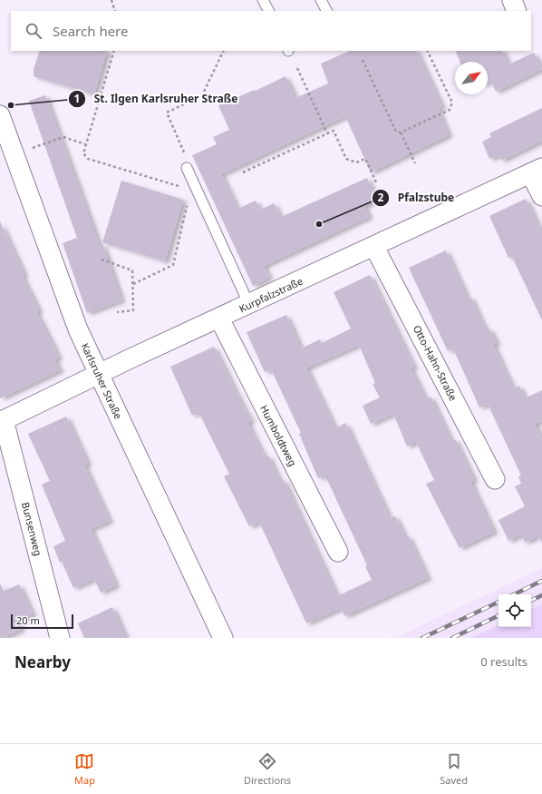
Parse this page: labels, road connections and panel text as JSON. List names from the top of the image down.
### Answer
{
  "streets": {
    "street": [
      "Kurpfalzstraße",
      "Otto-Hahn-Straße",
      "Karlsruher Straße",
      "Humboldtweg",
      "Bunsenweg"
    ]
  },
  "crossings": [
    ["Kurpfalzstraße", "Otto-Hahn-Straße"],
    ["Kurpfalzstraße", "Karlsruher Straße"],
    ["Kurpfalzstraße", "Humboldtweg"],
    ["Kurpfalzstraße", "Bunsenweg"]
  ],
  "places": ["St. Ilgen Karlsruher Straße", "Pfalzstube"],
  "scale_bar": "20 m",
  "north": "top right",
  "page": {
    "search": "Search here",
    "scale": "20 m",
    "heading": ["Nearby", "0 results"],
    "nav": ["Map", "Directions", "Saved"]
  }
}
